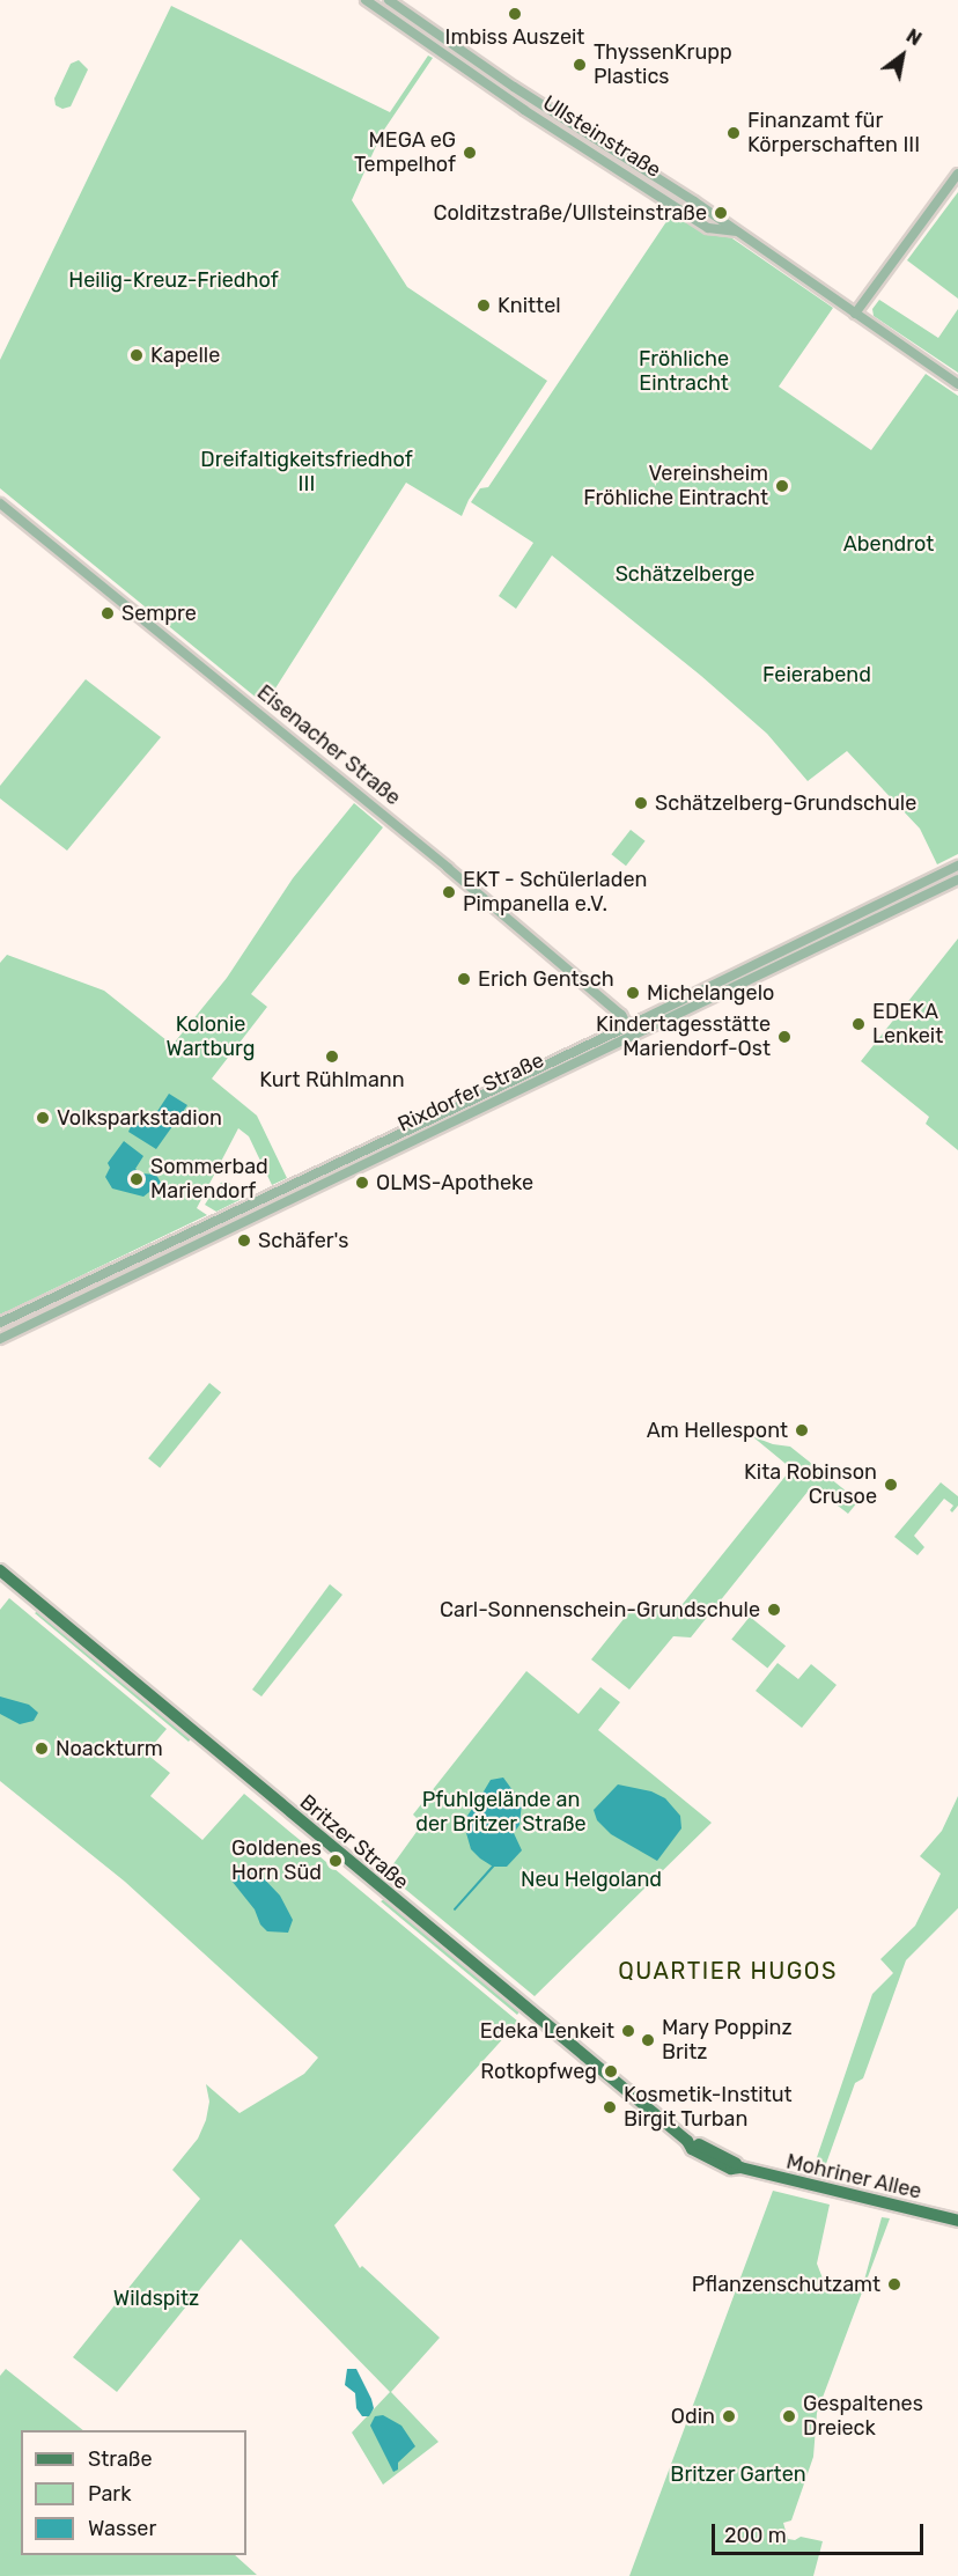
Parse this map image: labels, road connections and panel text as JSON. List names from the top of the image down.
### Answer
{
  "streets": {
    "main road": ["Britzer Straße", "Mohriner Allee"],
    "street": ["Ullsteinstraße", "Eisenacher Straße", "Rixdorfer Straße"]
  },
  "crossings": [
    ["Eisenacher Straße", "Rixdorfer Straße"],
    ["Britzer Straße", "Mohriner Allee"]
  ],
  "districts": ["QUARTIER HUGOS"],
  "parks": [
    "Heilig-Kreuz-Friedhof",
    "Fröhliche Eintracht",
    "Dreifaltigkeitsfriedhof III",
    "Abendrot",
    "Schätzelberge",
    "Feierabend",
    "Kolonie Wartburg",
    "Pfuhlgelände an der Britzer Straße",
    "Neu Helgoland",
    "Wildspitz",
    "Britzer Garten"
  ],
  "places": [
    "Imbiss Auszeit",
    "ThyssenKrupp Plastics",
    "Finanzamt für Körperschaften III",
    "MEGA eG Tempelhof",
    "Colditzstraße/Ullsteinstraße",
    "Knittel",
    "Kapelle",
    "Vereinsheim Fröhliche Eintracht",
    "Sempre",
    "Schätzelberg-Grundschule",
    "EKT - Schülerladen Pimpanella e.V.",
    "Erich Gentsch",
    "Michelangelo",
    "EDEKA Lenkeit",
    "Kindertagesstätte Mariendorf-Ost",
    "Kurt Rühlmann",
    "Volksparkstadion",
    "Sommerbad Mariendorf",
    "OLMS-Apotheke",
    "Schäfer's",
    "Am Hellespont",
    "Kita Robinson Crusoe",
    "Carl-Sonnenschein-Grundschule",
    "Noackturm",
    "Goldenes Horn Süd",
    "Edeka Lenkeit",
    "Mary Poppinz Britz",
    "Rotkopfweg",
    "Kosmetik-Institut Birgit Turban",
    "Pflanzenschutzamt",
    "Odin",
    "Gespaltenes Dreieck"
  ],
  "legend": ["Straße", "Park", "Wasser"],
  "scale_bar": "200 m",
  "north": "top right"
}
